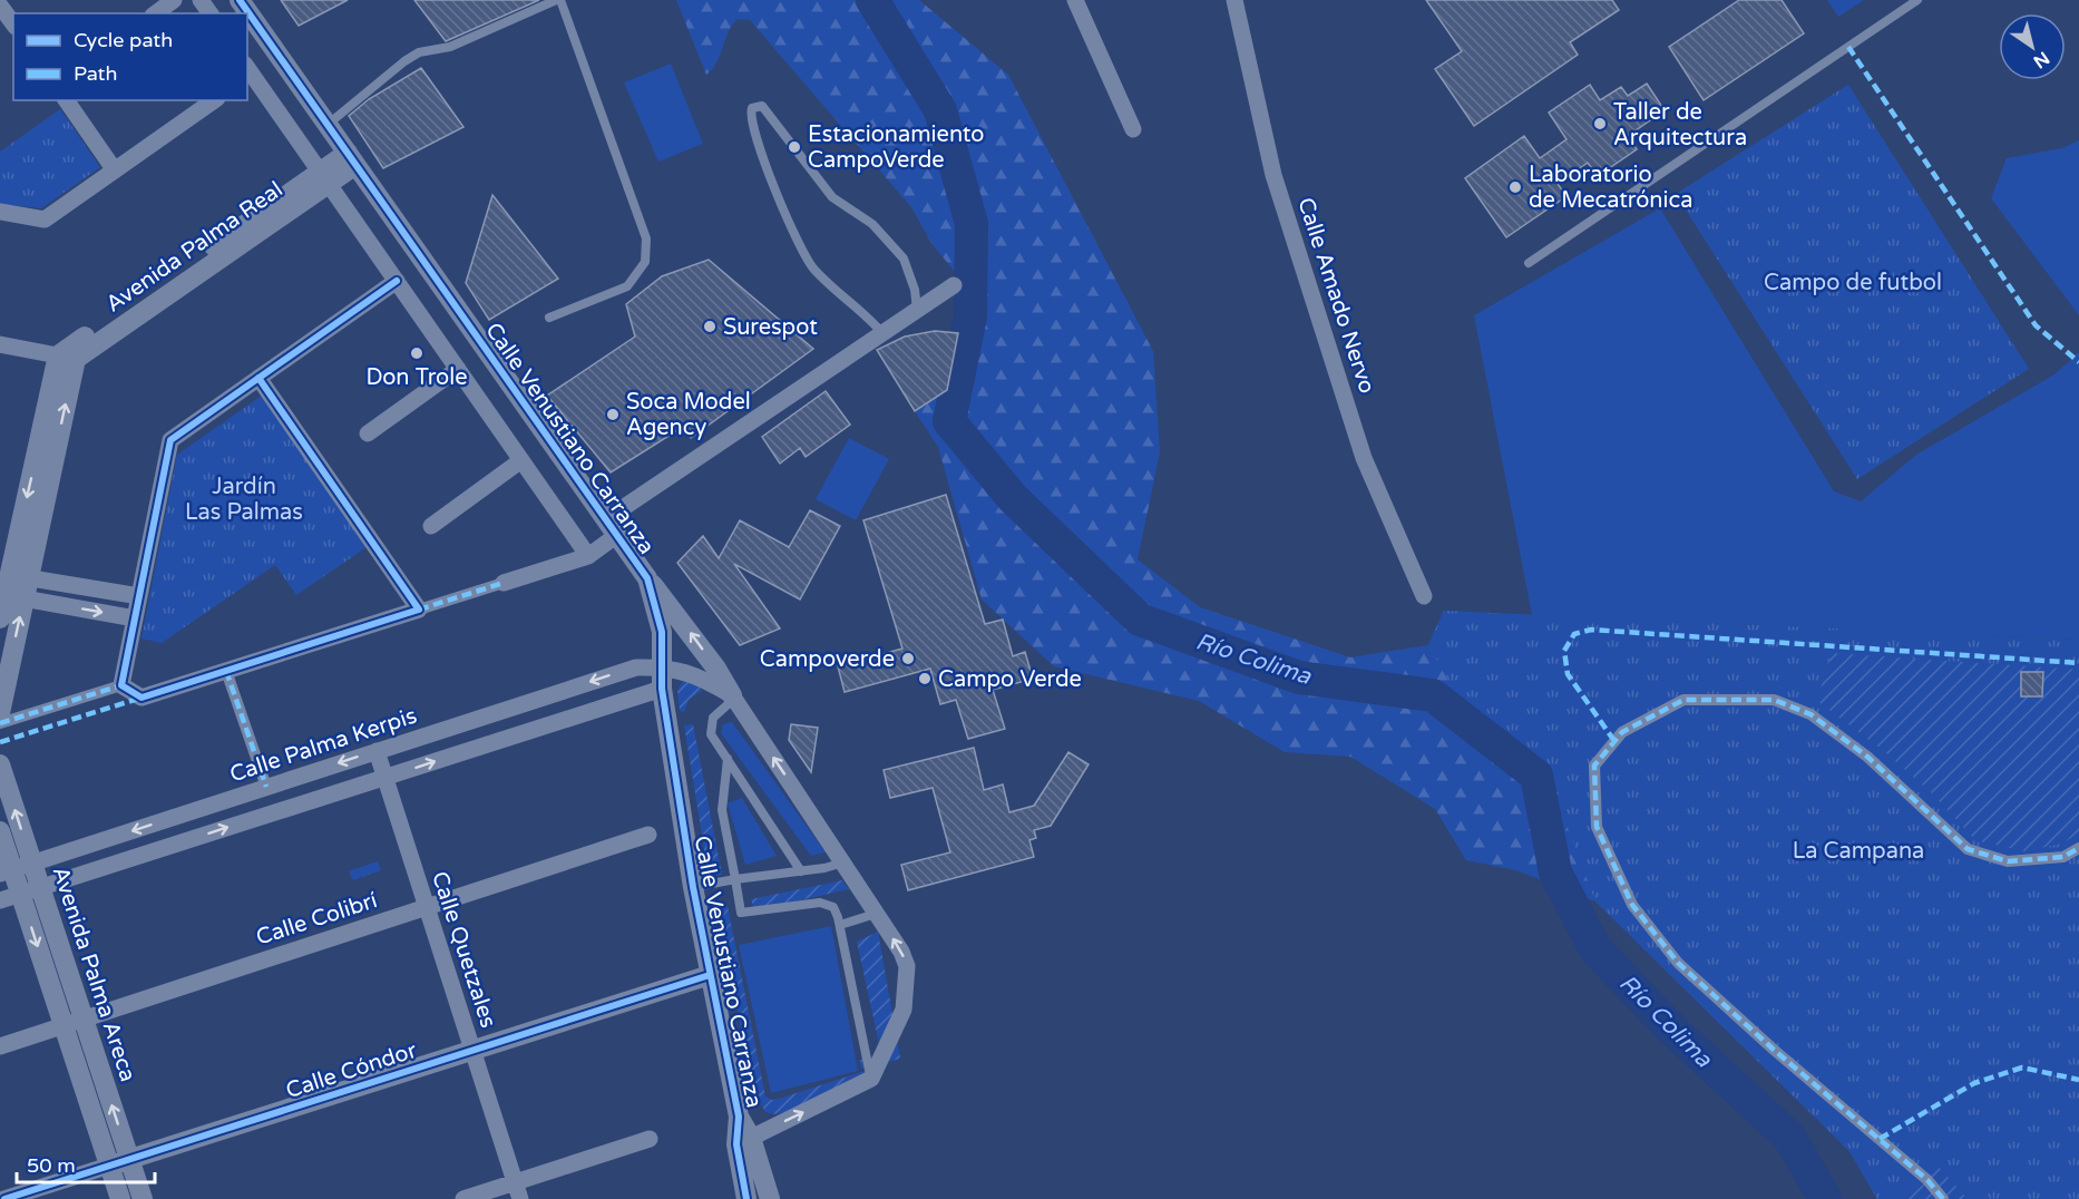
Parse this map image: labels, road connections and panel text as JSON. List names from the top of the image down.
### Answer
{
  "streets": {
    "street": [
      "Avenida Palma Real",
      "Calle Amado Nervo",
      "Calle Venustiano Carranza",
      "Calle Palma Kerpis",
      "Calle Colibrí",
      "Calle Quetzales",
      "Avenida Palma Areca",
      "Calle Cóndor"
    ]
  },
  "crossings": [
    ["Avenida Palma Real", "Calle Venustiano Carranza"],
    ["Calle Venustiano Carranza", "Calle Palma Kerpis"],
    ["Calle Venustiano Carranza", "Calle Cóndor"],
    ["Calle Palma Kerpis", "Calle Quetzales"],
    ["Calle Palma Kerpis", "Avenida Palma Areca"],
    ["Calle Colibrí", "Calle Quetzales"],
    ["Calle Colibrí", "Avenida Palma Areca"],
    ["Calle Quetzales", "Calle Cóndor"],
    ["Avenida Palma Areca", "Calle Cóndor"]
  ],
  "water": ["Río Colima"],
  "parks": ["Campo de futbol", "Jardín Las Palmas", "La Campana"],
  "places": [
    "Taller de Arquitectura",
    "Estacionamiento CampoVerde",
    "Laboratorio de Mecatrónica",
    "Surespot",
    "Don Trole",
    "Soca Model Agency",
    "Campoverde",
    "Campo Verde"
  ],
  "legend": ["Cycle path", "Path"],
  "scale_bar": "50 m",
  "north": "bottom right"
}
